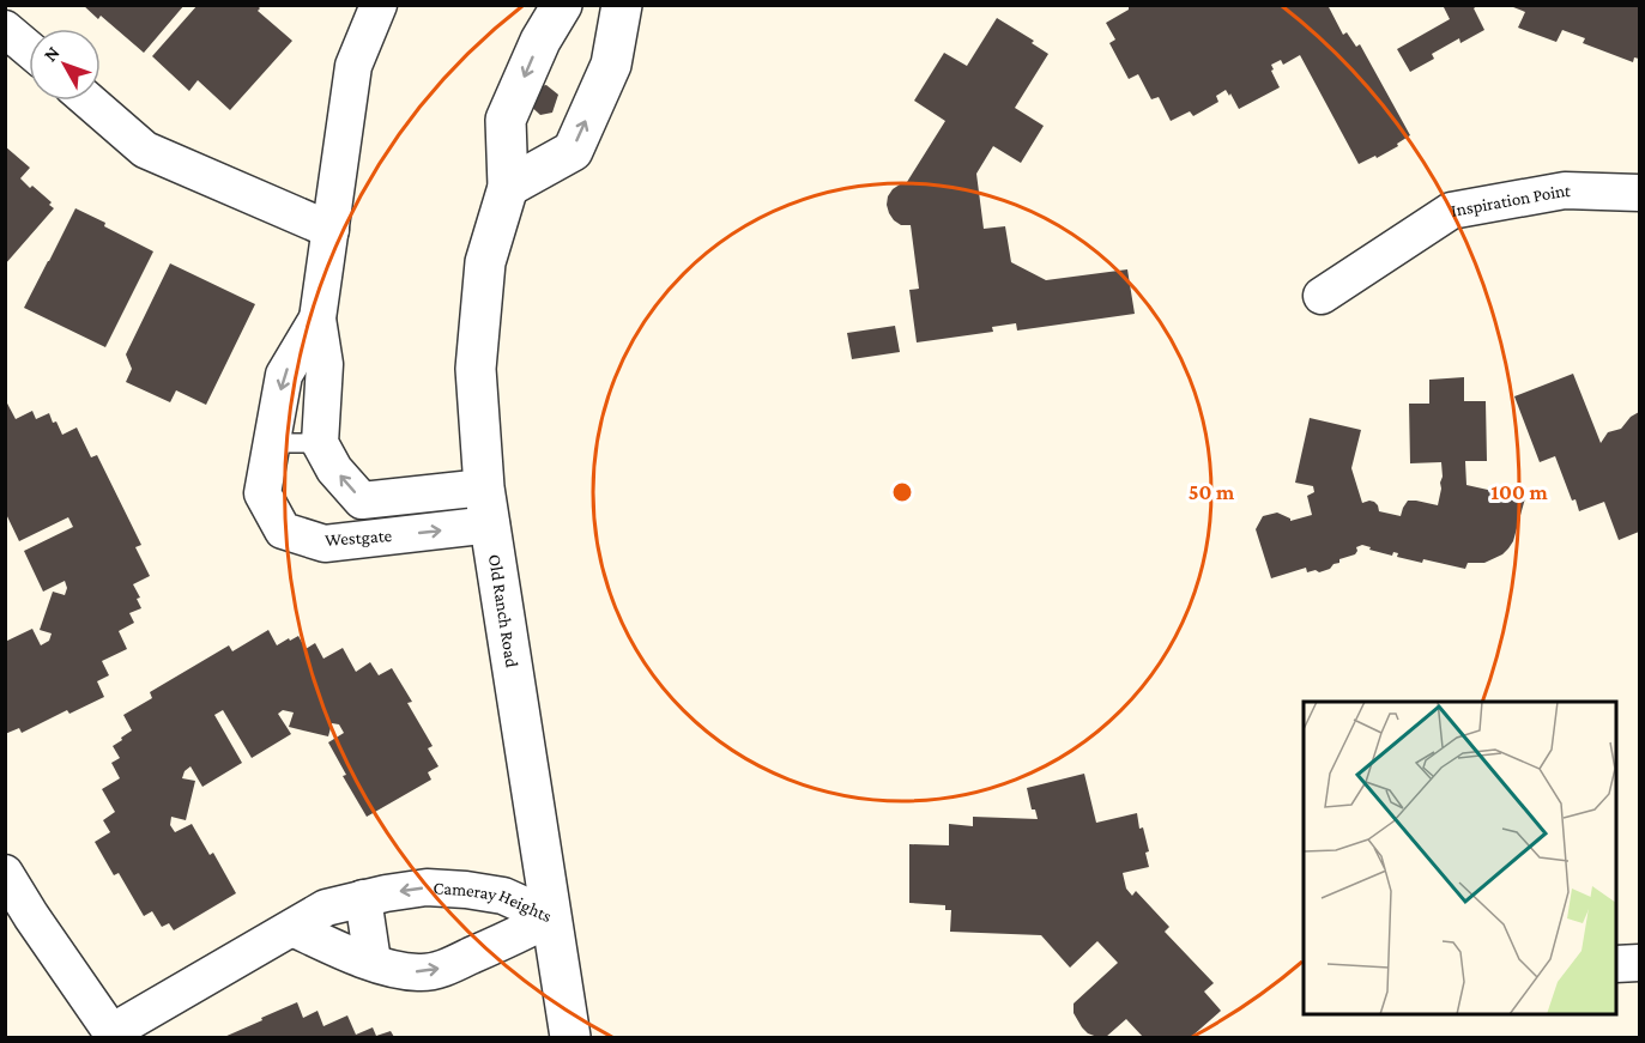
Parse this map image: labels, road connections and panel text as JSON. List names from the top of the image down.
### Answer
{
  "streets": {
    "street": [
      "Inspiration Point",
      "Westgate",
      "Old Ranch Road",
      "Cameray Heights"
    ]
  },
  "crossings": [
    ["Westgate", "Old Ranch Road"],
    ["Old Ranch Road", "Cameray Heights"]
  ],
  "north": "top left",
  "rings": ["50 m", "100 m"]
}
